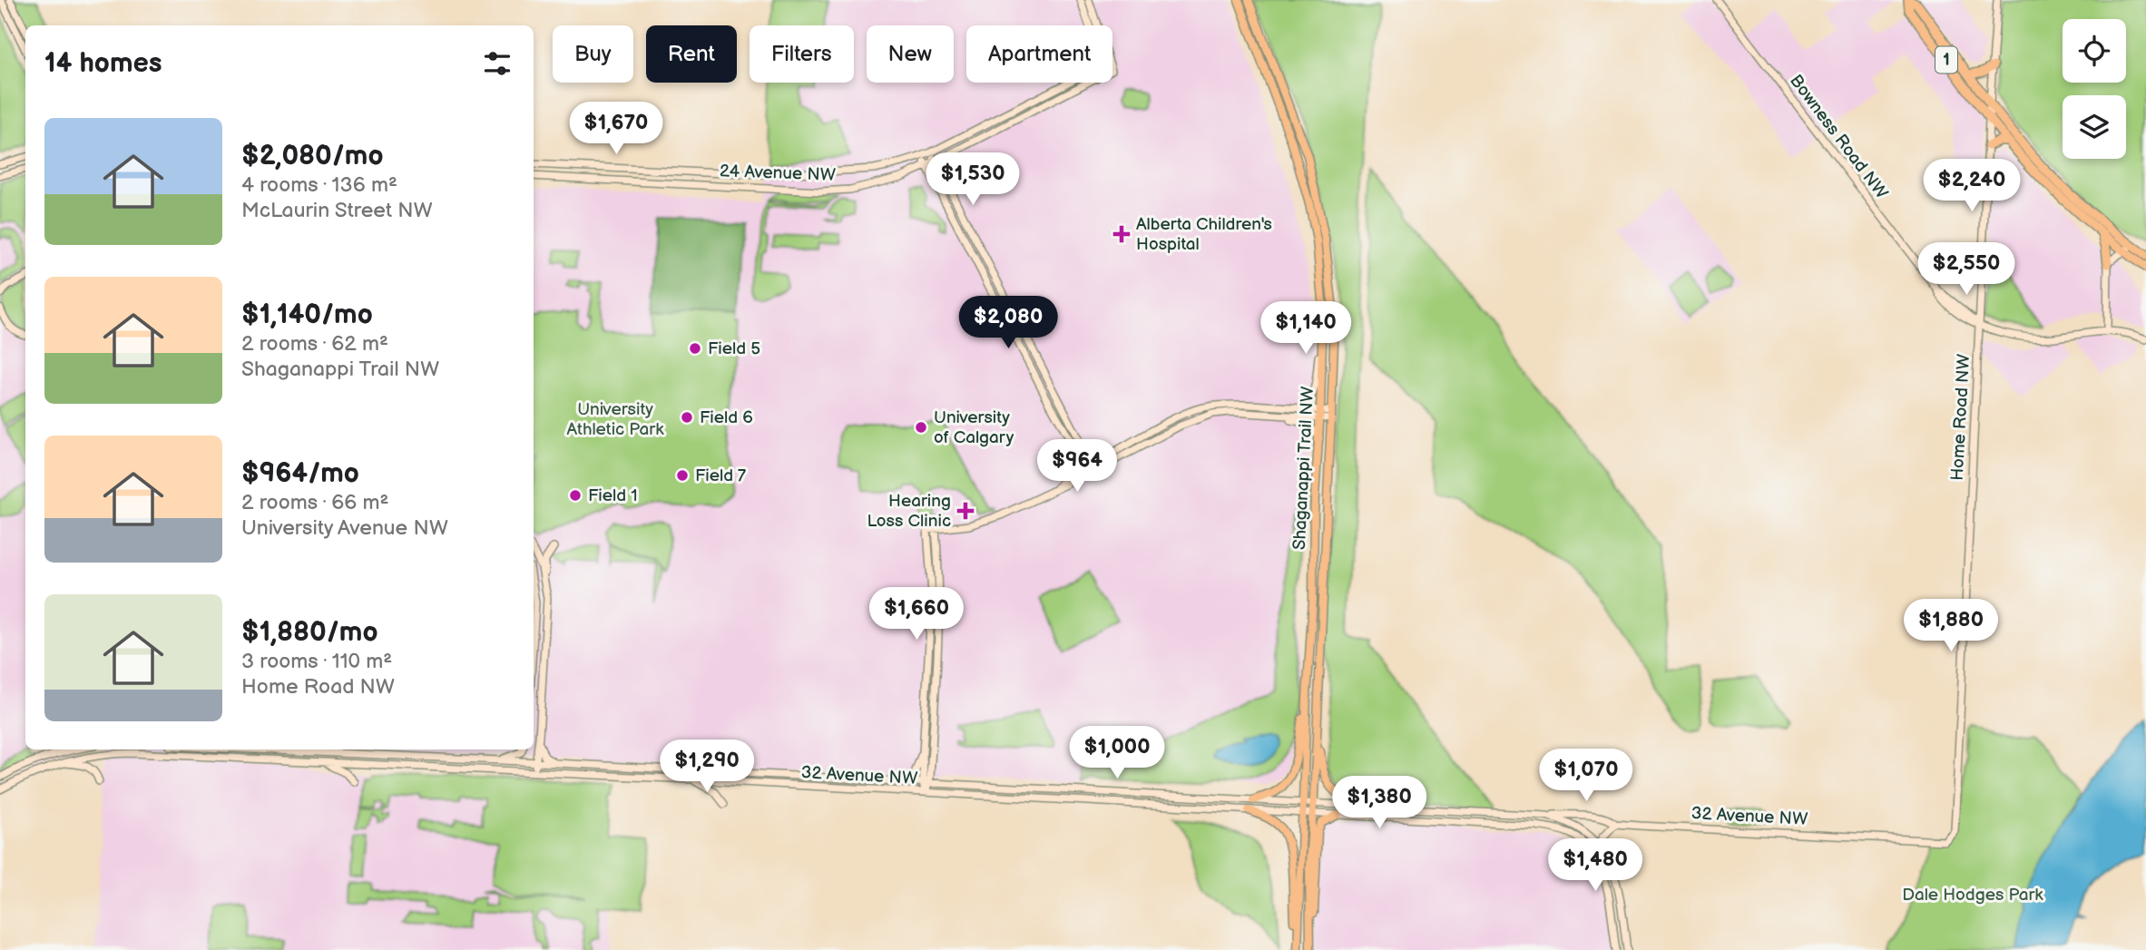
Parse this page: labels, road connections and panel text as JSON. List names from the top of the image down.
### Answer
{
  "streets": {
    "highway": ["1"],
    "main road": ["Shaganappi Trail NW"],
    "street": [
      "Bowness Road NW",
      "24 Avenue NW",
      "Home Road NW",
      "32 Avenue NW"
    ]
  },
  "crossings": [
    ["1", "Home Road NW"],
    ["Bowness Road NW", "Home Road NW"],
    ["Home Road NW", "32 Avenue NW"],
    ["Shaganappi Trail NW", "32 Avenue NW"]
  ],
  "parks": ["University Athletic Park", "Dale Hodges Park"],
  "places": {
    "health": ["Alberta Children's Hospital", "Hearing Loss Clinic"],
    "other": [
      "Field 5",
      "Field 6",
      "University of Calgary",
      "Field 7",
      "Field 1"
    ]
  },
  "page": {
    "chip": [
      "Buy",
      "Rent",
      "Filters",
      "New",
      "Apartment"
    ],
    "heading": "14 homes",
    "price": [
      "$1,670",
      "$1,530",
      "$2,240",
      "$2,550",
      "$2,080",
      "$1,140",
      "$964",
      "$1,660",
      "$1,880",
      "$1,000",
      "$1,290",
      "$1,070",
      "$1,380",
      "$1,480"
    ],
    "list": [
      {
        "name": "$2,080/mo",
        "note": "4 rooms · 136 m² · McLaurin Street NW"
      },
      {
        "name": "$1,140/mo",
        "note": "2 rooms · 62 m² · Shaganappi Trail NW"
      },
      {
        "name": "$964/mo",
        "note": "2 rooms · 66 m² · University Avenue NW"
      },
      {
        "name": "$1,880/mo",
        "note": "3 rooms · 110 m² · Home Road NW"
      }
    ]
  }
}
